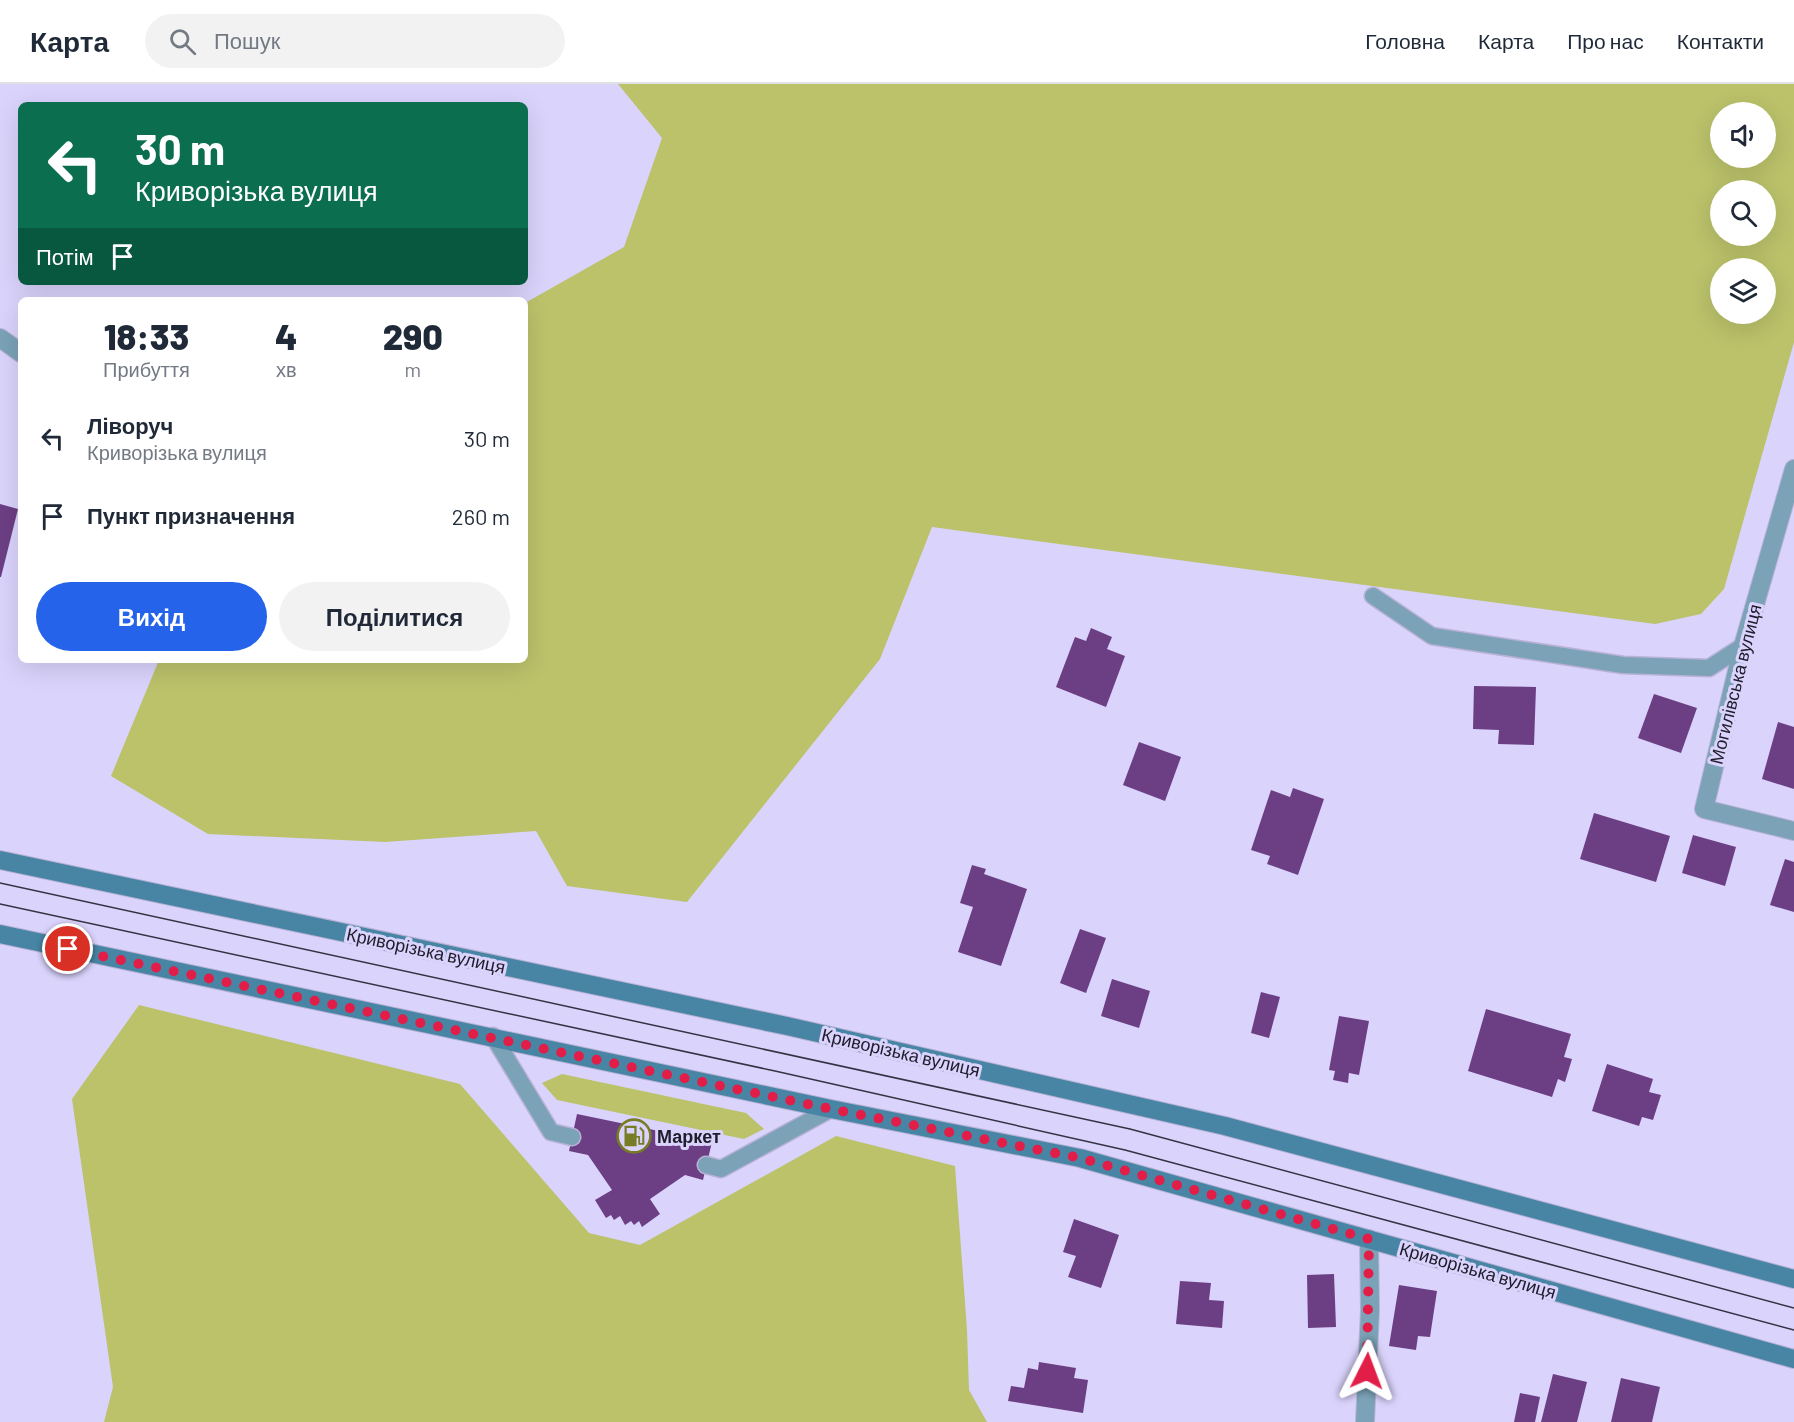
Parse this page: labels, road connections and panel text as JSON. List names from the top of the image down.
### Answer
{
  "streets": {
    "main road": ["Криворізька вулиця"],
    "street": ["Могилівська вулиця"]
  },
  "places": {
    "fuel station": ["Маркет"]
  },
  "page": {
    "header": "Карта",
    "search": "Пошук",
    "nav": [
      "Головна",
      "Карта",
      "Про нас",
      "Контакти"
    ],
    "turn": ["30 m", "Криворізька вулиця"],
    "then": "Потім",
    "eta": [
      "18:33",
      "Прибуття",
      "4",
      "хв",
      "290",
      "m"
    ],
    "list": [
      {
        "name": "Ліворуч",
        "note": "Криворізька вулиця",
        "value": "30 m"
      },
      {
        "name": "Пункт призначення",
        "value": "260 m"
      }
    ],
    "buttons": ["Вихід", "Поділитися"]
  }
}
